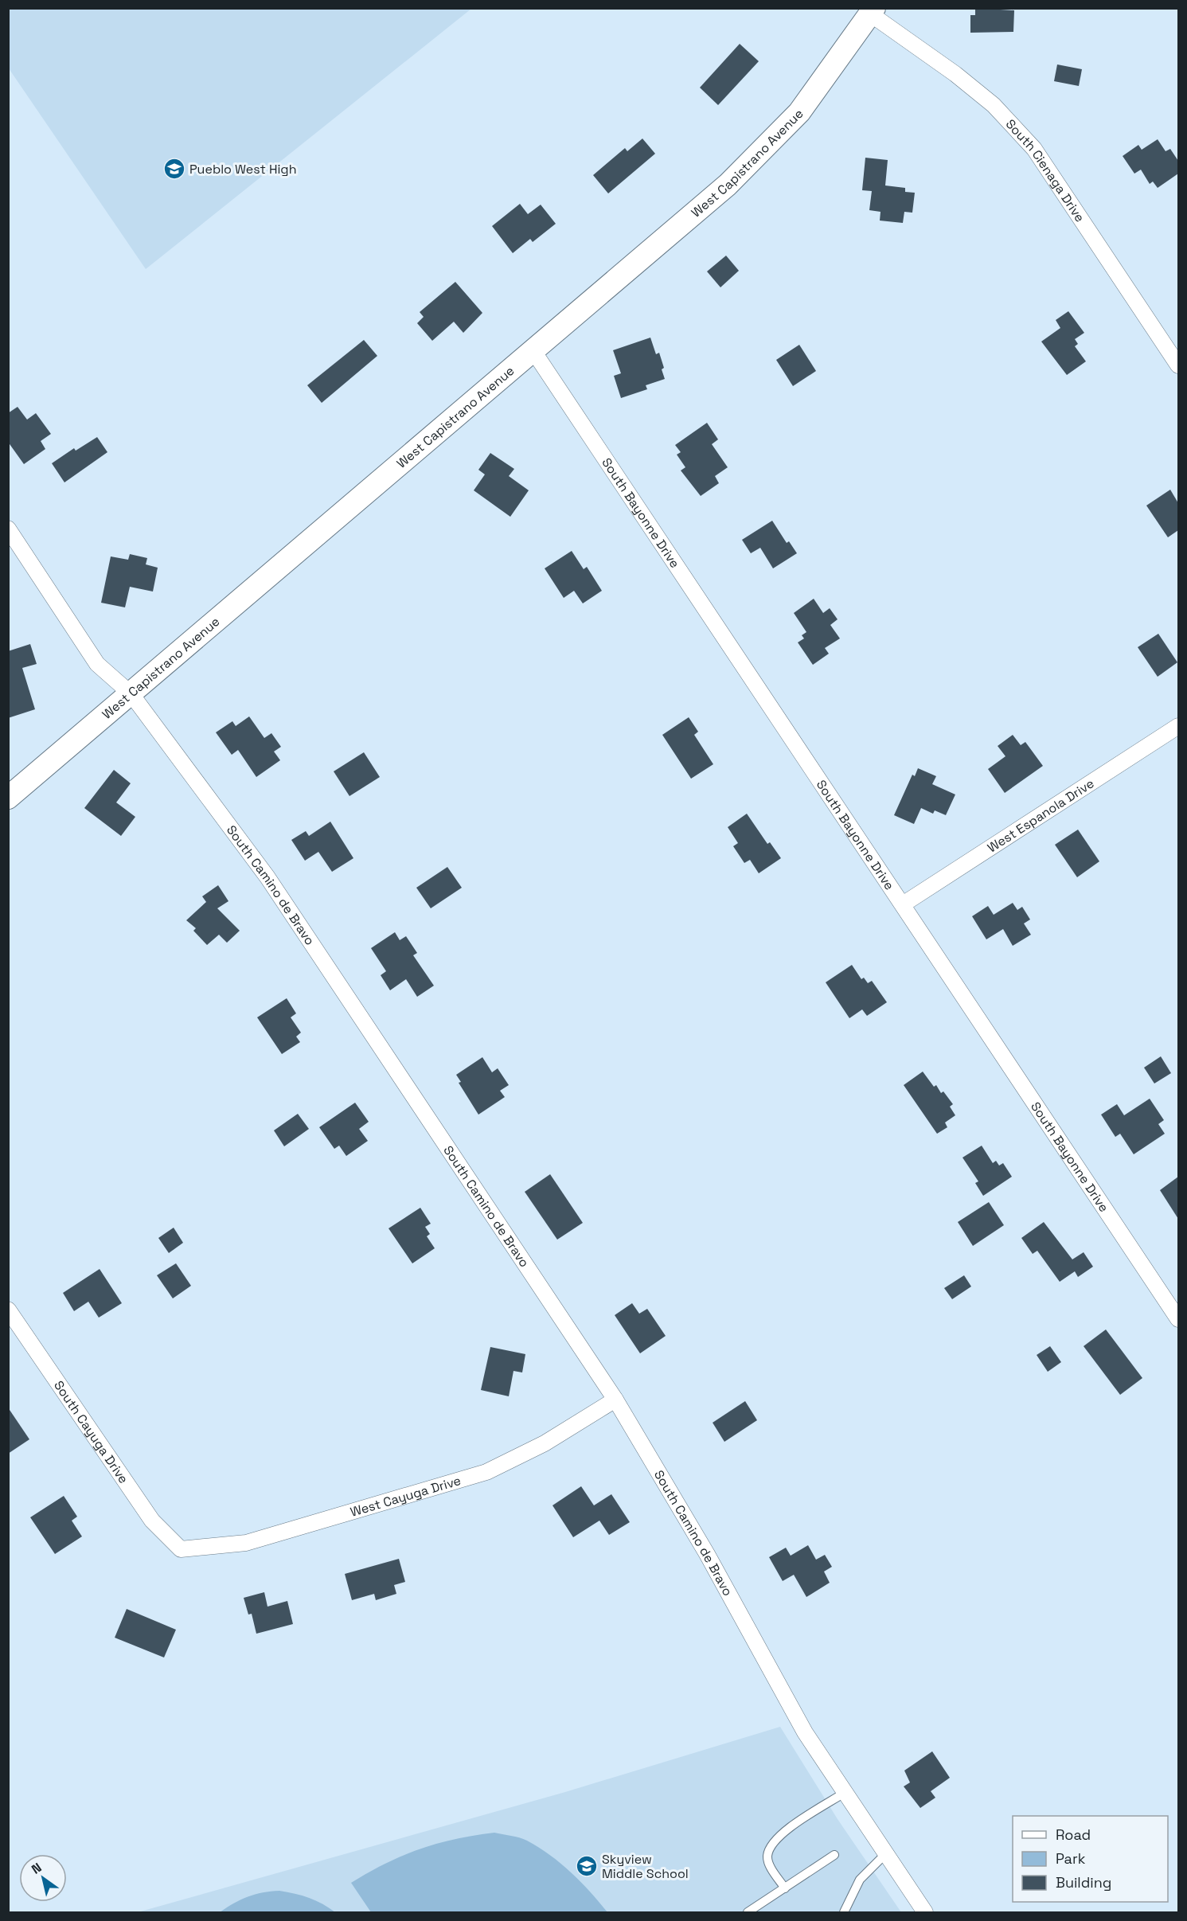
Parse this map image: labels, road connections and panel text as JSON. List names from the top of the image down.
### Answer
{
  "streets": {
    "street": [
      "West Capistrano Avenue",
      "South Cienaga Drive",
      "South Bayonne Drive",
      "West Espanola Drive",
      "South Camino de Bravo",
      "South Cayuga Drive",
      "West Cayuga Drive"
    ]
  },
  "crossings": [
    ["West Capistrano Avenue", "South Cienaga Drive"],
    ["West Capistrano Avenue", "South Bayonne Drive"],
    ["West Capistrano Avenue", "South Camino de Bravo"],
    ["South Bayonne Drive", "West Espanola Drive"],
    ["South Camino de Bravo", "West Cayuga Drive"],
    ["South Cayuga Drive", "West Cayuga Drive"]
  ],
  "places": {
    "school or university": ["Pueblo West High", "Skyview Middle School"]
  },
  "legend": ["Road", "Park", "Building"],
  "north": "top left"
}
